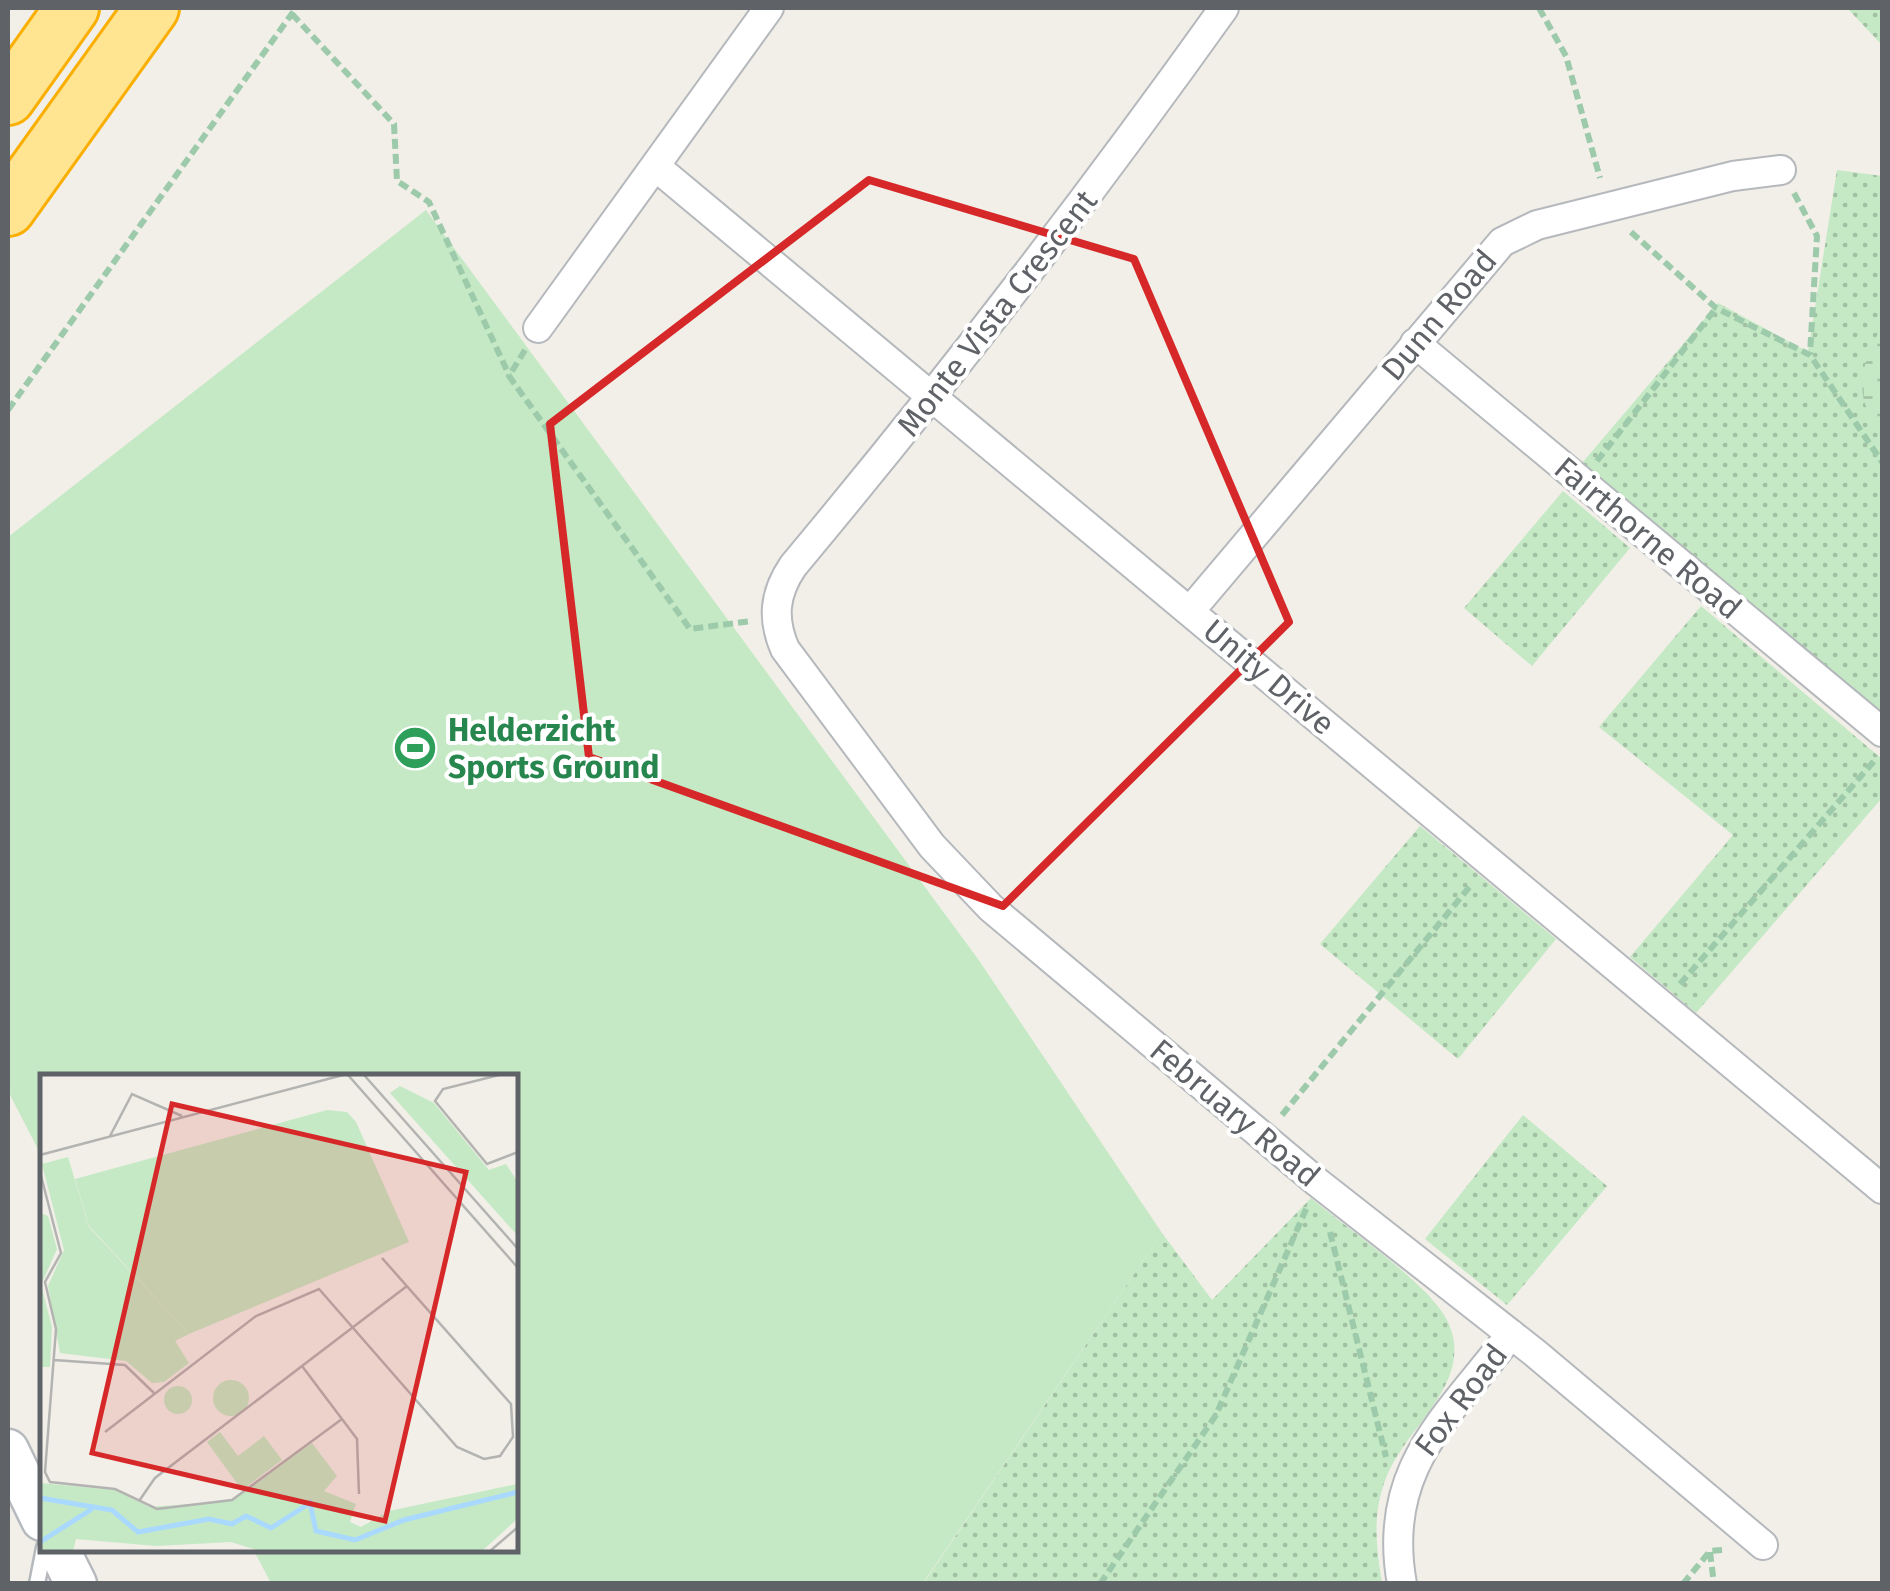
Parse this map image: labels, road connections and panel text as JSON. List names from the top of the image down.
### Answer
{
  "streets": {
    "street": [
      "Monte Vista Crescent",
      "Dunn Road",
      "Fairthorne Road",
      "Unity Drive",
      "February Road",
      "Fox Road"
    ]
  },
  "crossings": [
    ["Monte Vista Crescent", "Unity Drive"],
    ["Monte Vista Crescent", "February Road"],
    ["Dunn Road", "Fairthorne Road"],
    ["Dunn Road", "Unity Drive"],
    ["February Road", "Fox Road"]
  ],
  "places": {
    "sports": ["Helderzicht Sports Ground"]
  }
}
